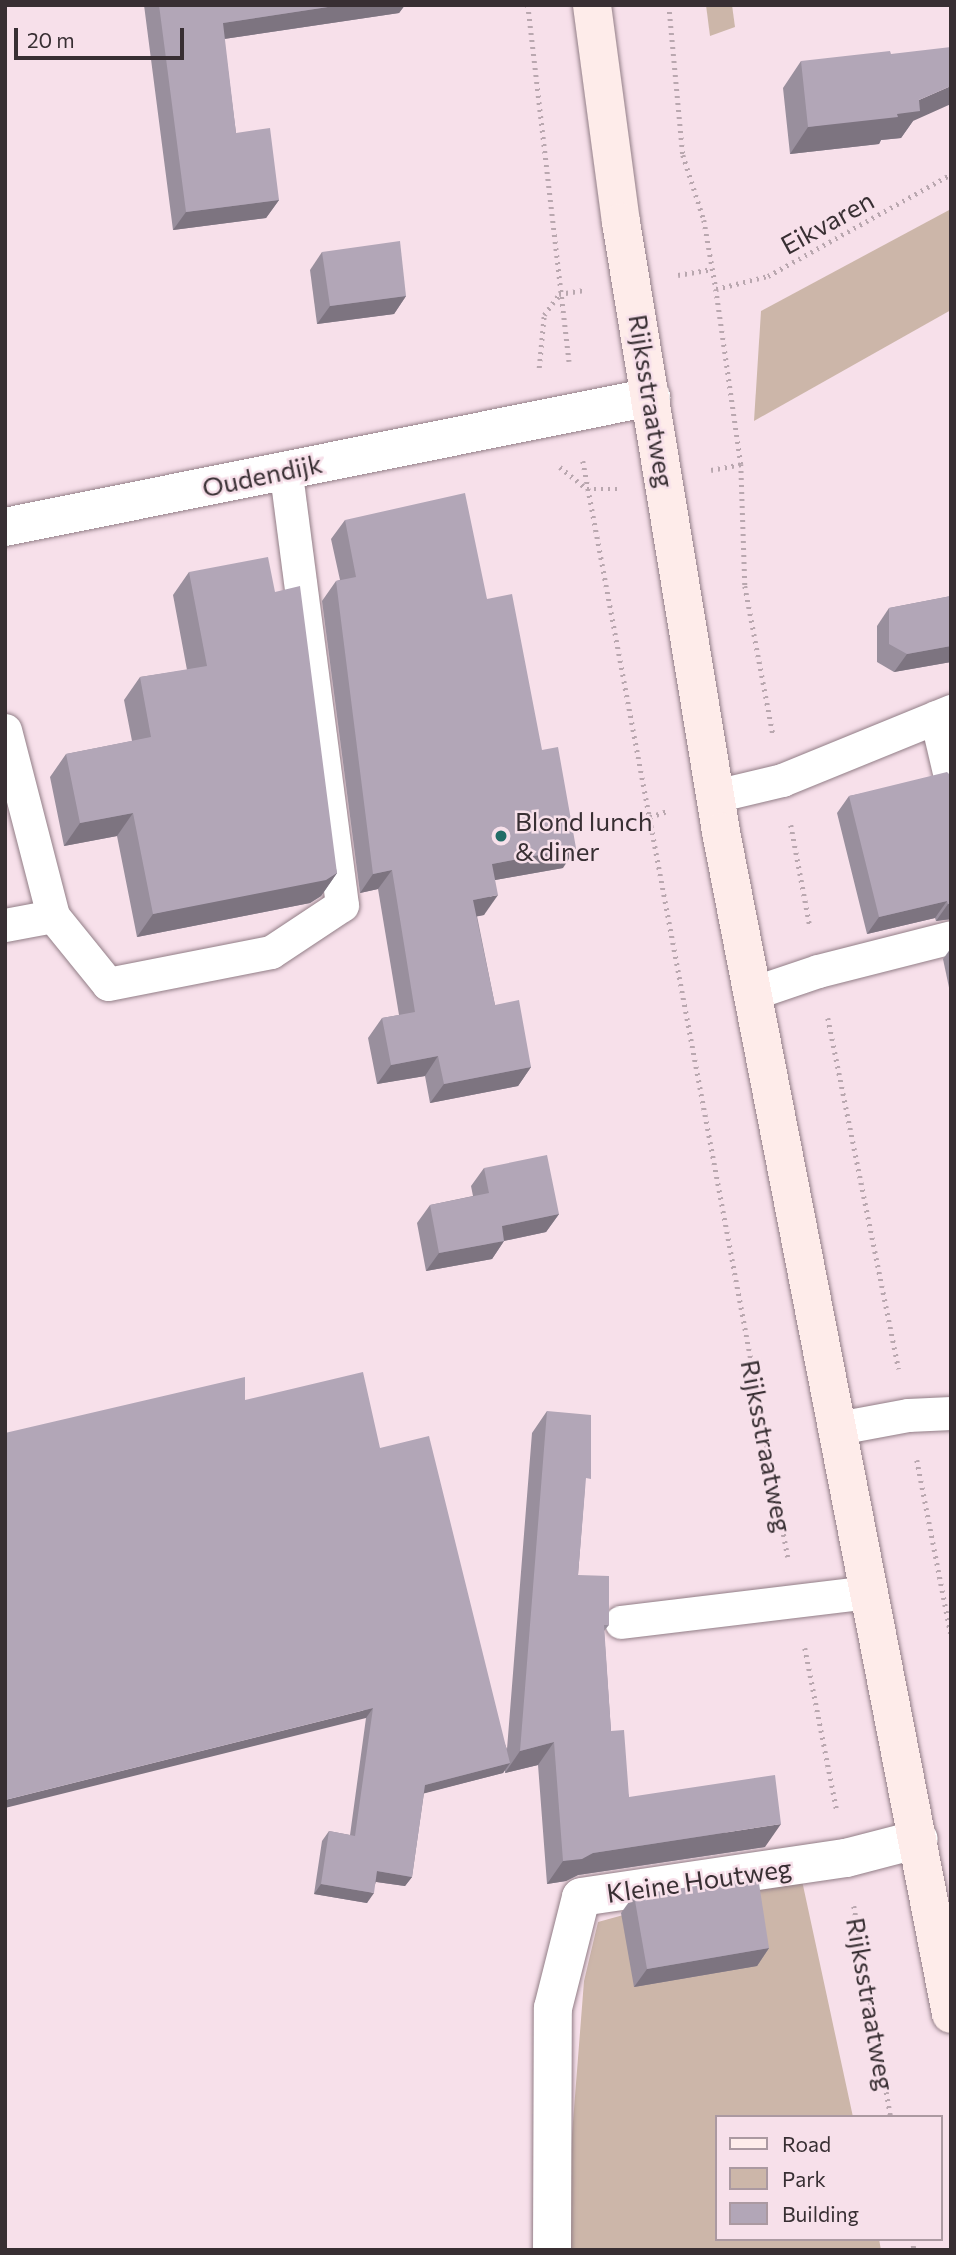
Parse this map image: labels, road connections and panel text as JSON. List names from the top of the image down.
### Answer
{
  "streets": {
    "main road": ["Rijksstraatweg"],
    "street": ["Oudendijk", "Kleine Houtweg"],
    "path": ["Eikvaren"]
  },
  "crossings": [
    ["Rijksstraatweg", "Oudendijk"],
    ["Rijksstraatweg", "Kleine Houtweg"]
  ],
  "places": ["Blond lunch & diner"],
  "legend": ["Road", "Park", "Building"],
  "scale_bar": "20 m"
}
